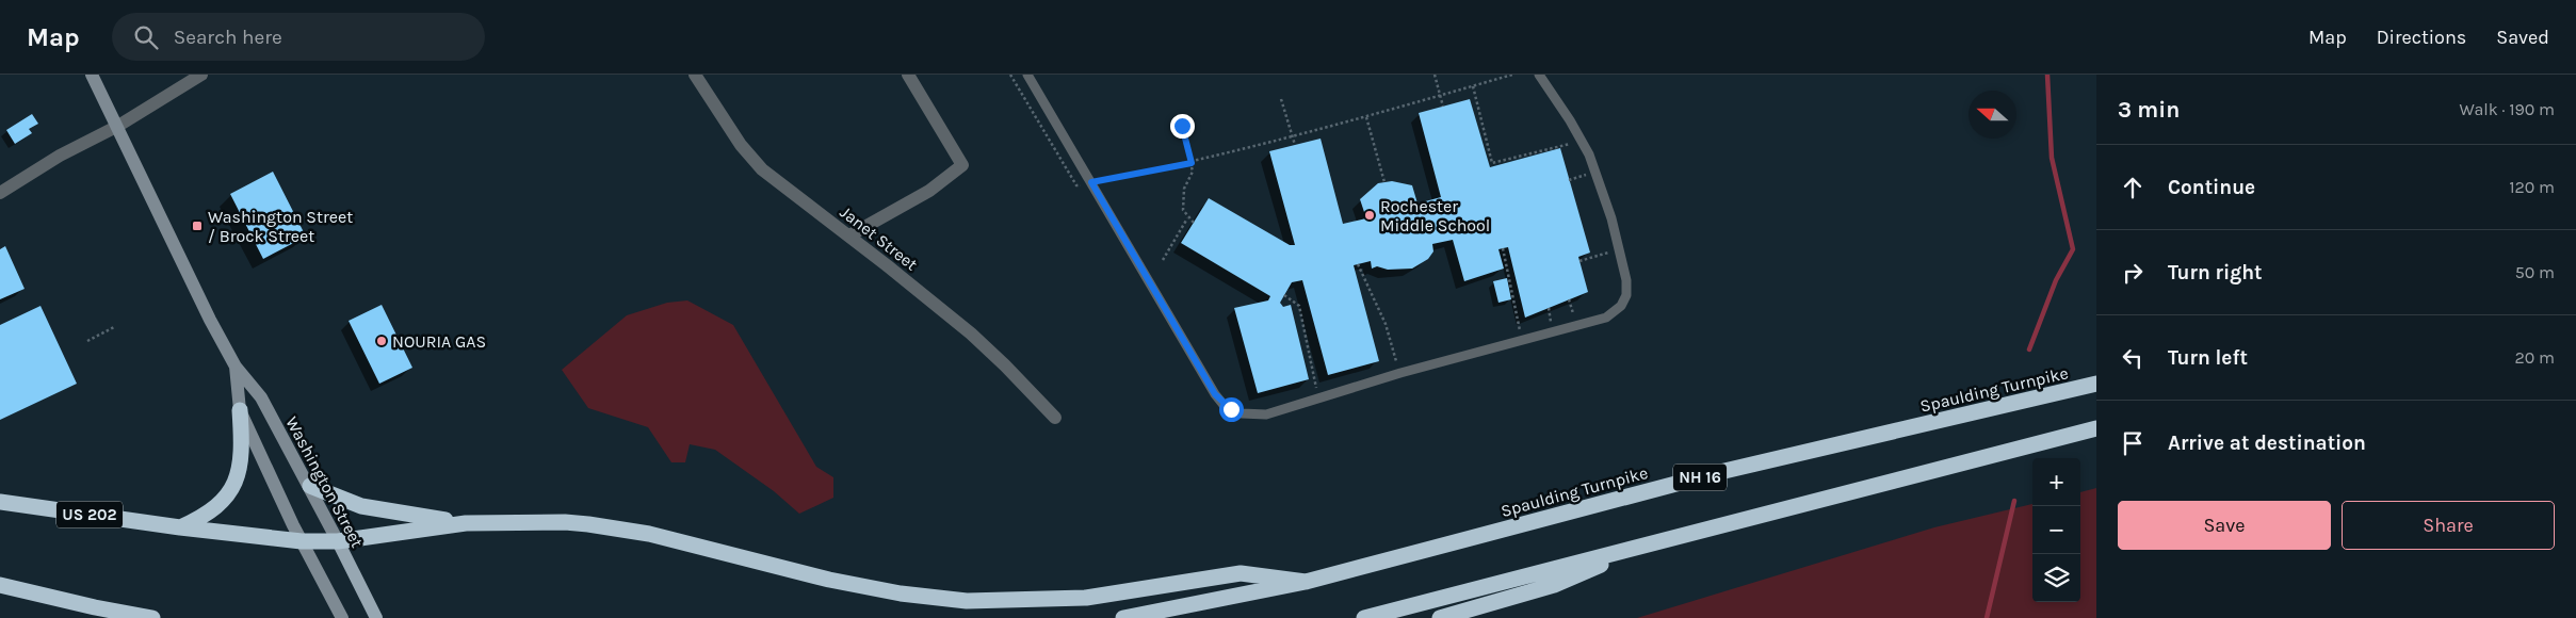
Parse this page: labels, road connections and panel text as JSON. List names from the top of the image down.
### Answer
{
  "streets": {
    "highway": ["Spaulding Turnpike", "NH 16", "US 202"],
    "main road": ["Washington Street"],
    "street": ["Janet Street"]
  },
  "crossings": [
    ["Washington Street", "US 202"]
  ],
  "places": {
    "other": ["Rochester Middle School", "NOURIA GAS"],
    "transit": ["Washington Street / Brock Street"]
  },
  "north": "left",
  "page": {
    "header": "Map",
    "search": "Search here",
    "nav": ["Map", "Directions", "Saved"],
    "heading": ["3 min", "Walk · 190 m"],
    "list": [
      ["Continue", "120 m"],
      ["Turn right", "50 m"],
      ["Turn left", "20 m"],
      "Arrive at destination"
    ],
    "map_buttons": ["+", "−"],
    "buttons": ["Save", "Share"]
  }
}
